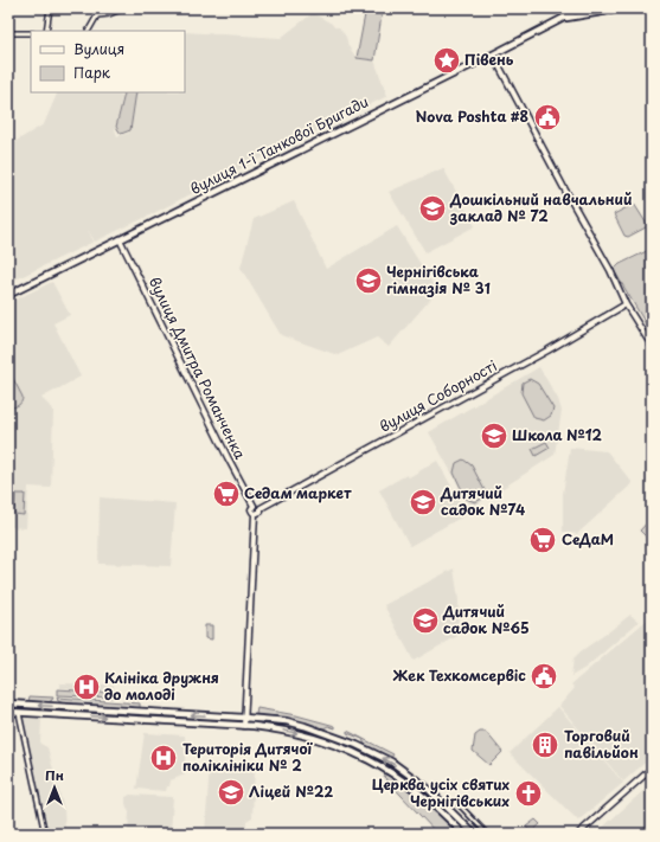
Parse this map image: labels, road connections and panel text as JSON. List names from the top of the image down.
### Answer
{
  "streets": {
    "main road": ["вулиця 1-ї Танкової Бригади"],
    "street": ["вулиця Дмитра Романченка", "вулиця Соборності"]
  },
  "crossings": [
    ["вулиця 1-ї Танкової Бригади", "вулиця Дмитра Романченка"],
    ["вулиця Дмитра Романченка", "вулиця Соборності"]
  ],
  "places": {
    "place": ["Півень"],
    "public building": ["Nova Poshta #8", "Жек Техкомсервіс"],
    "school or university": [
      "Дошкільний навчальний заклад № 72",
      "Чернігівська гімназія № 31",
      "Школа №12",
      "Дитячий садок №74",
      "Дитячий садок №65",
      "Ліцей №22"
    ],
    "supermarket": ["Седам маркет", "СеДаМ"],
    "hospital": ["Клініка дружня до молоді", "Територія Дитячої поліклініки № 2"],
    "building": ["Торговий павільйон"],
    "church": ["Церква усіх святих Чернігівських"]
  },
  "legend": ["Вулиця", "Парк"],
  "north": "top"
}
